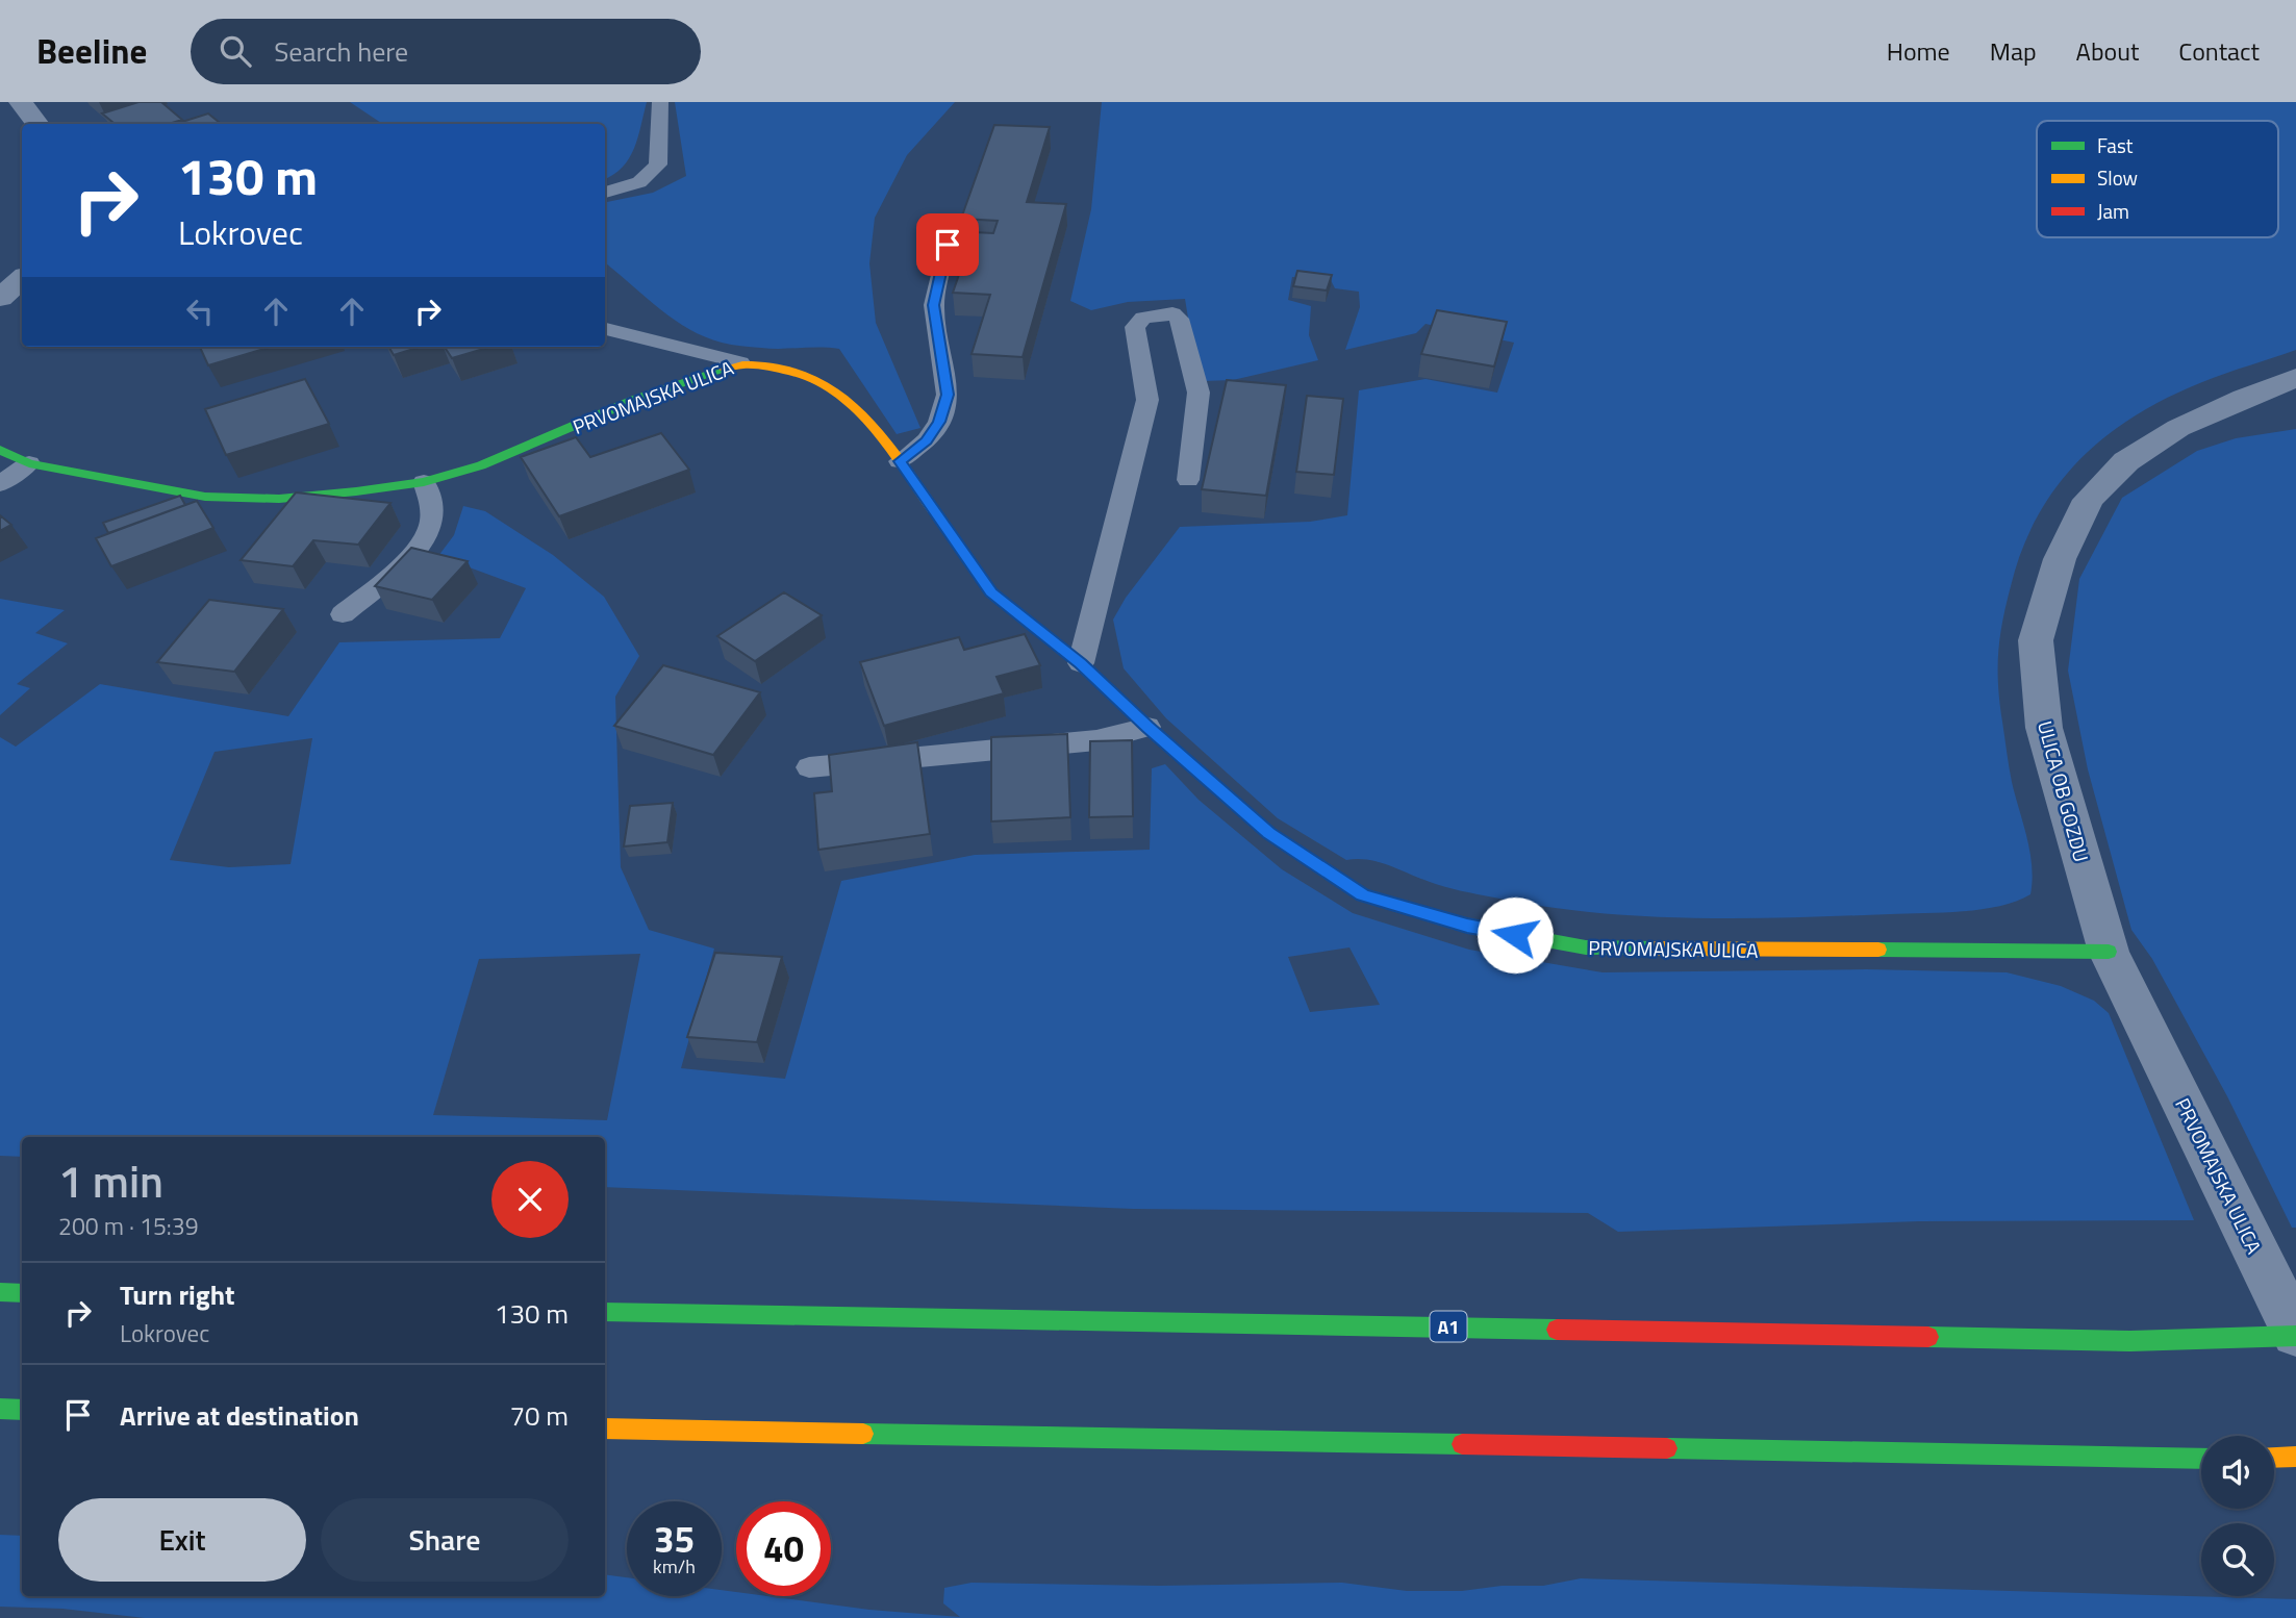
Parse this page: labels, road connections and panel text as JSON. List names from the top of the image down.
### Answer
{
  "streets": {
    "main road": ["PRVOMAJSKA ULICA", "A1"],
    "street": ["ULICA OB GOZDU"]
  },
  "crossings": [
    ["PRVOMAJSKA ULICA", "ULICA OB GOZDU"],
    ["PRVOMAJSKA ULICA", "A1"]
  ],
  "legend": ["Fast", "Slow", "Jam"],
  "page": {
    "header": "Beeline",
    "search": "Search here",
    "nav": [
      "Home",
      "Map",
      "About",
      "Contact"
    ],
    "turn": ["130 m", "Lokrovec"],
    "heading": ["1 min", "200 m · 15:39"],
    "list": [
      {
        "name": "Turn right",
        "note": "Lokrovec",
        "value": "130 m"
      },
      {
        "name": "Arrive at destination",
        "value": "70 m"
      }
    ],
    "buttons": ["Exit", "Share"],
    "speed": "35 km/h",
    "limit": "40"
  }
}
